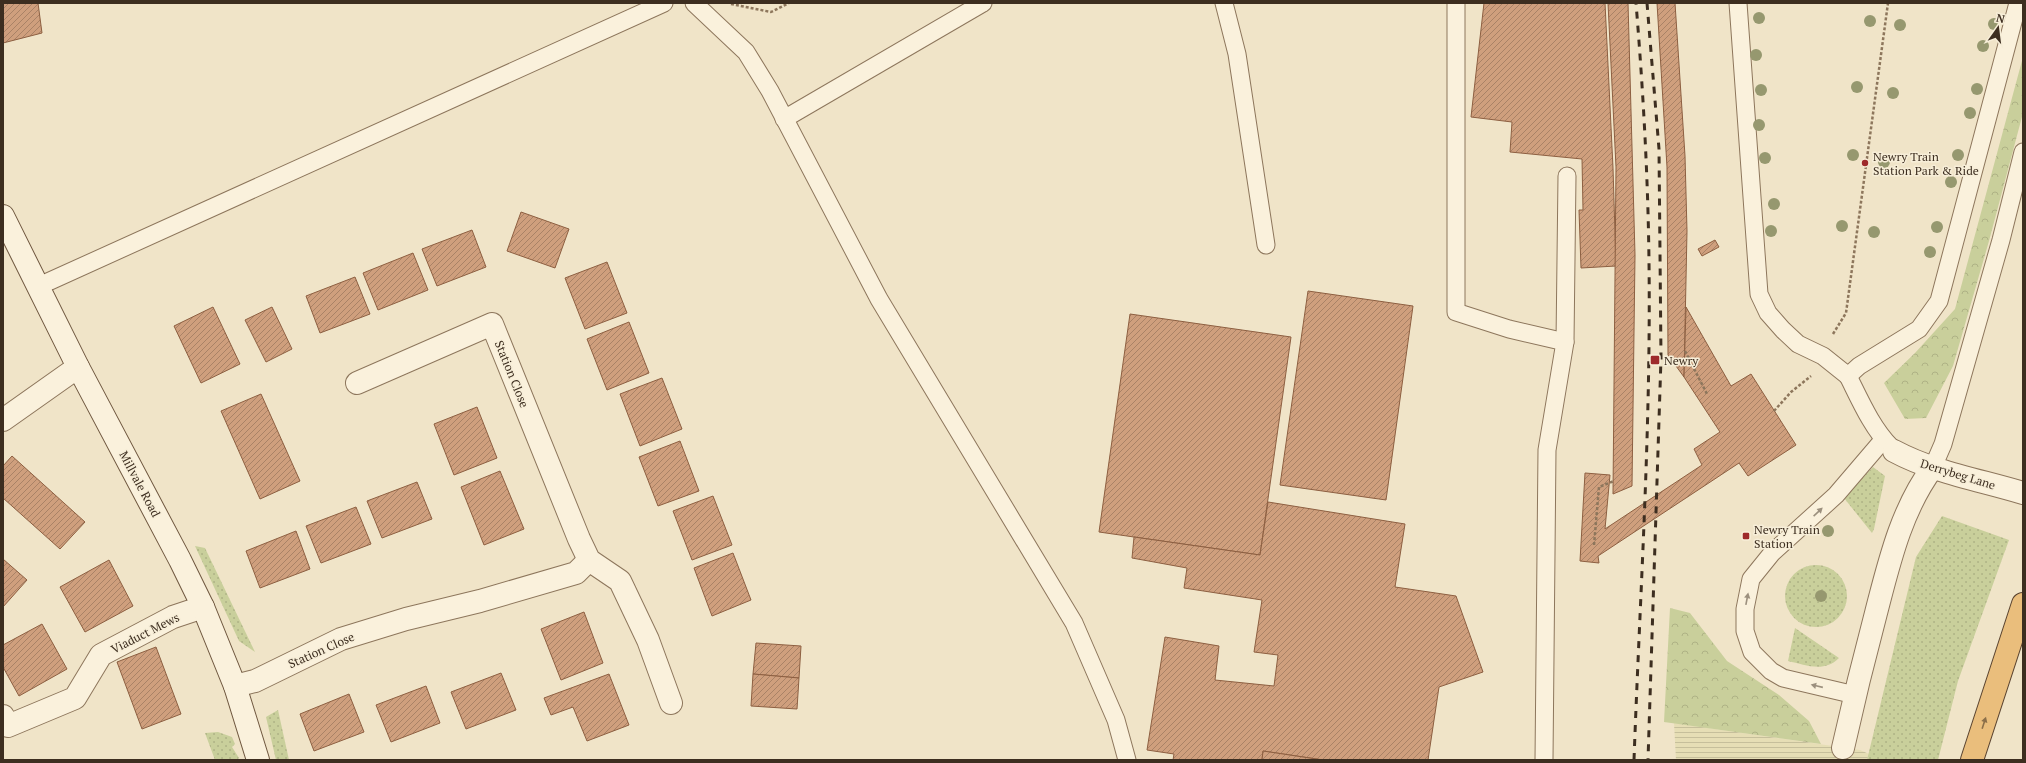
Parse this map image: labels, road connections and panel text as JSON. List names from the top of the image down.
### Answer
{
  "streets": {
    "street": [
      "Station Close",
      "Derrybeg Lane",
      "Millvale Road",
      "Viaduct Mews"
    ]
  },
  "crossings": [
    ["Station Close", "Millvale Road"],
    ["Millvale Road", "Viaduct Mews"]
  ],
  "places": {
    "other": ["Newry Train Station Park & Ride"],
    "transit": ["Newry", "Newry Train Station"]
  },
  "north": "top"
}
